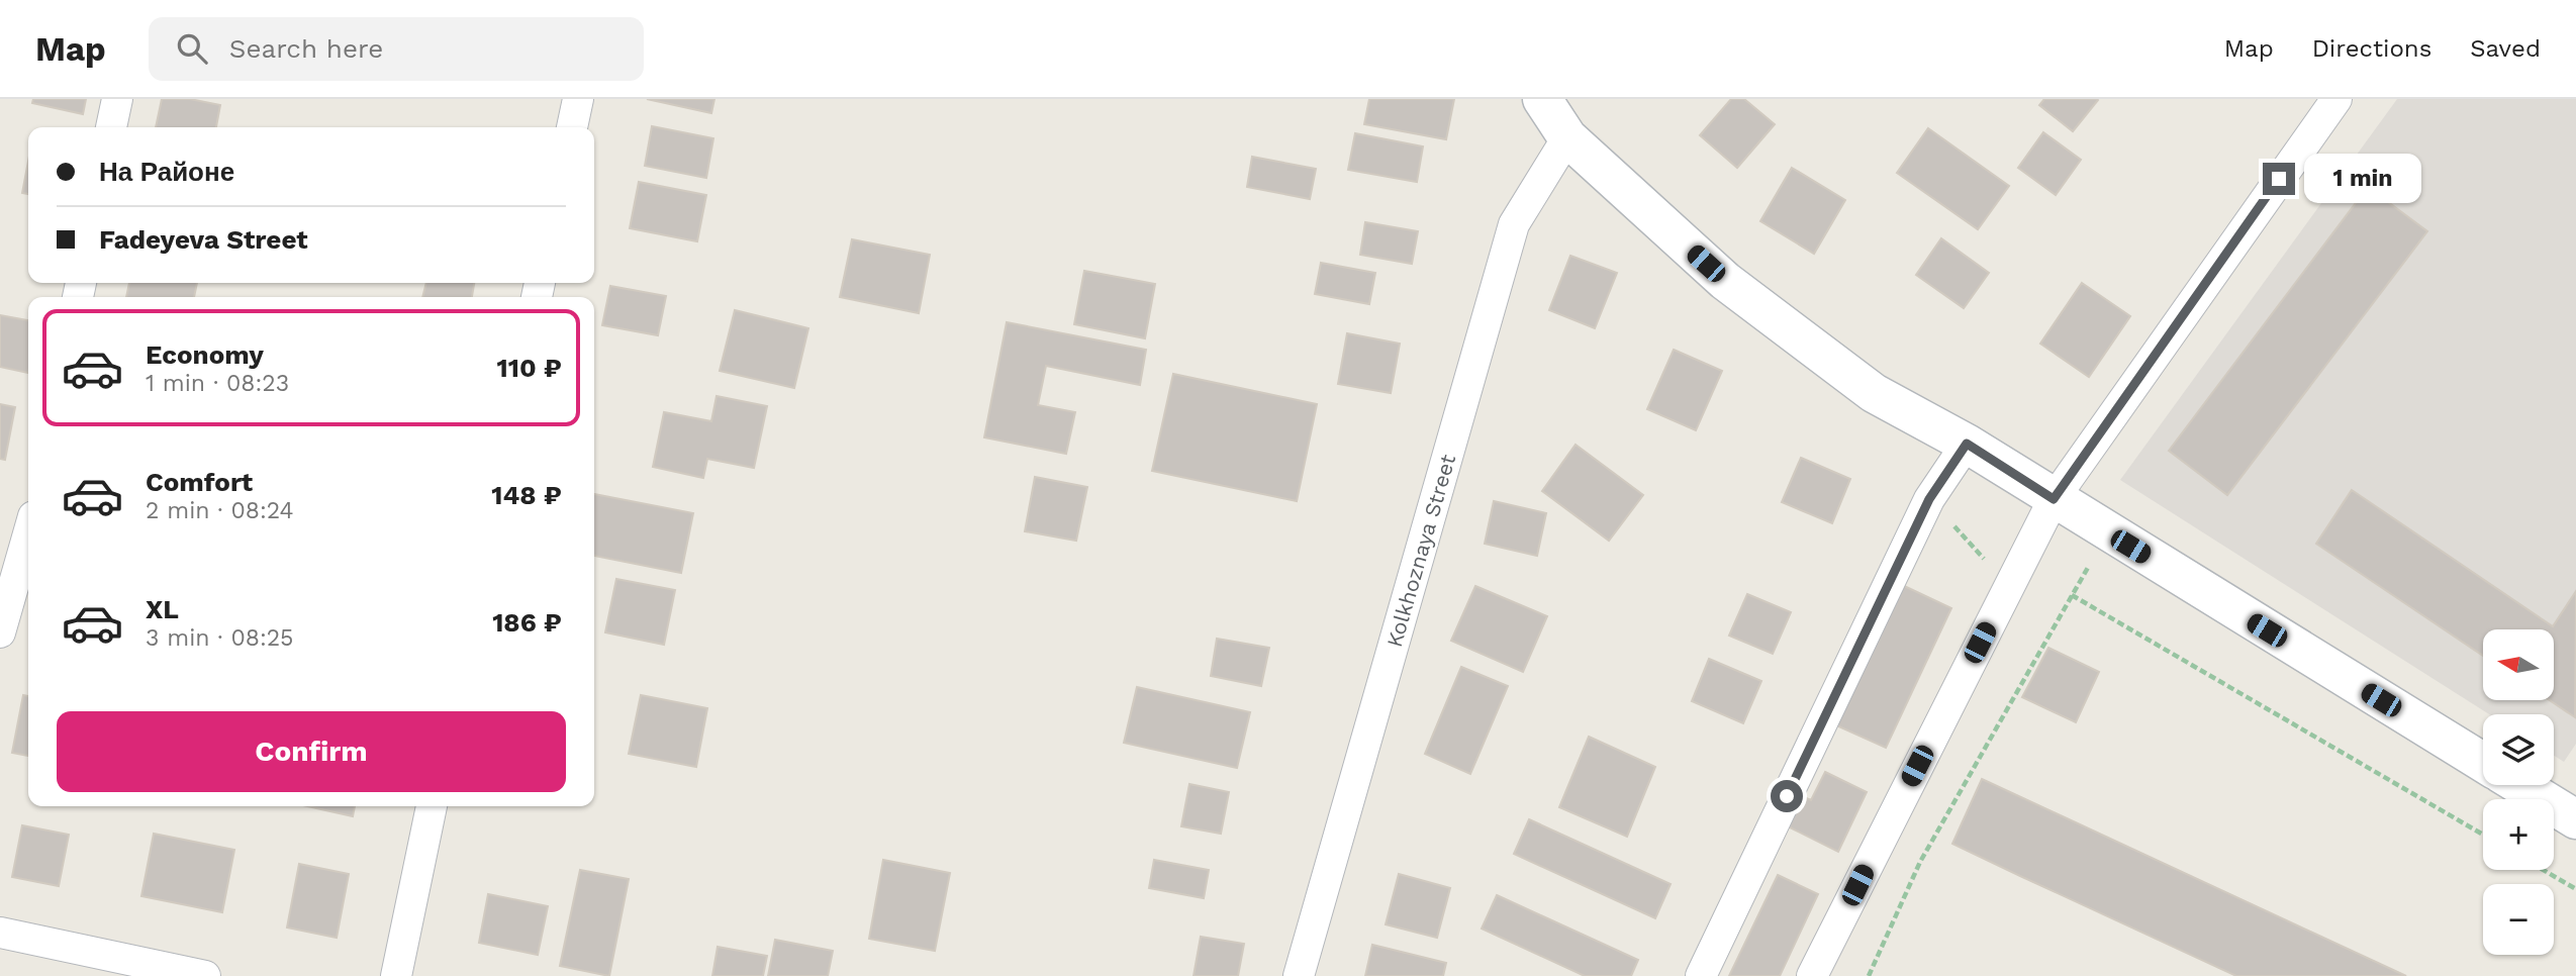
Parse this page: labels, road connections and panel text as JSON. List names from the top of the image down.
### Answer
{
  "streets": {
    "street": ["Kolkhoznaya Street"]
  },
  "north": "left",
  "page": {
    "header": "Map",
    "search": "Search here",
    "nav": ["Map", "Directions", "Saved"],
    "banner": ["На Районе", "Fadeyeva Street"],
    "bubble": "1 min",
    "list": [
      {
        "name": "Economy",
        "note": "1 min · 08:23",
        "value": "110 ₽"
      },
      {
        "name": "Comfort",
        "note": "2 min · 08:24",
        "value": "148 ₽"
      },
      {
        "name": "XL",
        "note": "3 min · 08:25",
        "value": "186 ₽"
      }
    ],
    "map_buttons": ["+", "−"],
    "buttons": "Confirm"
  }
}
